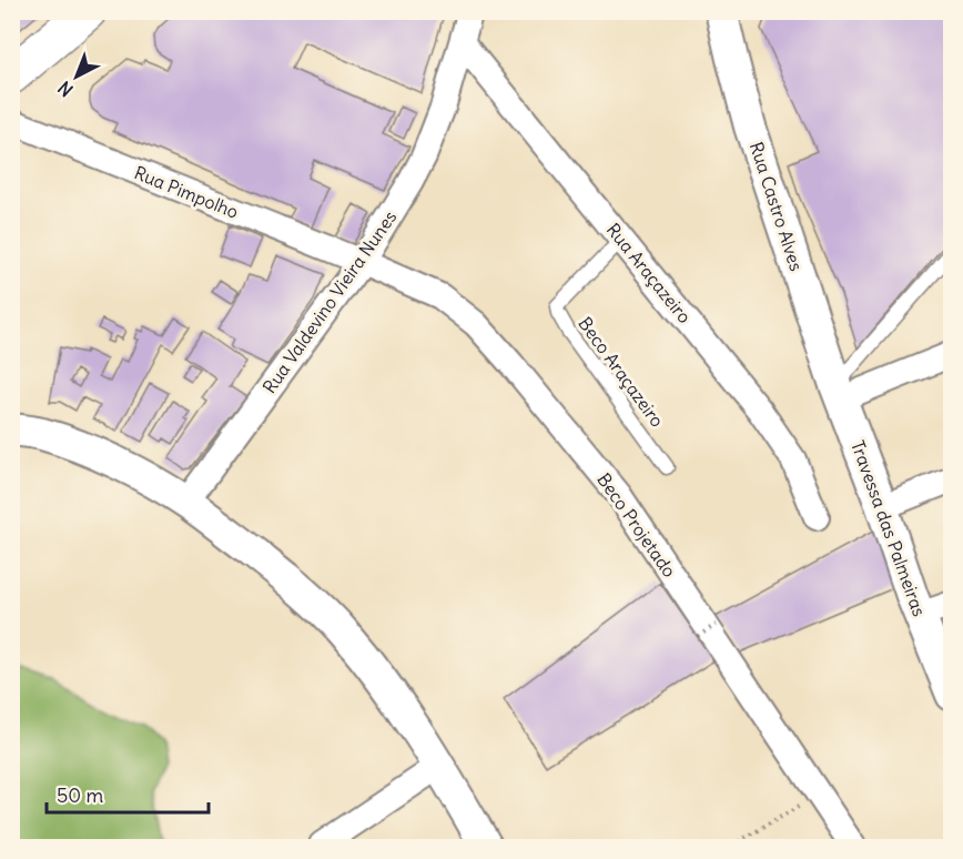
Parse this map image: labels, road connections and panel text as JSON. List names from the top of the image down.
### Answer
{
  "streets": {
    "street": [
      "Rua Pimpolho",
      "Rua Castro Alves",
      "Rua Araçazeiro",
      "Rua Valdevino Vieira Nunes",
      "Beco Projetado",
      "Travessa das Palmeiras"
    ],
    "lane": ["Beco Araçazeiro"]
  },
  "crossings": [
    ["Rua Pimpolho", "Rua Valdevino Vieira Nunes"],
    ["Rua Pimpolho", "Beco Projetado"],
    ["Rua Castro Alves", "Travessa das Palmeiras"],
    ["Rua Araçazeiro", "Rua Valdevino Vieira Nunes"],
    ["Rua Araçazeiro", "Beco Araçazeiro"],
    ["Rua Valdevino Vieira Nunes", "Beco Projetado"]
  ],
  "scale_bar": "50 m",
  "north": "bottom left"
}
